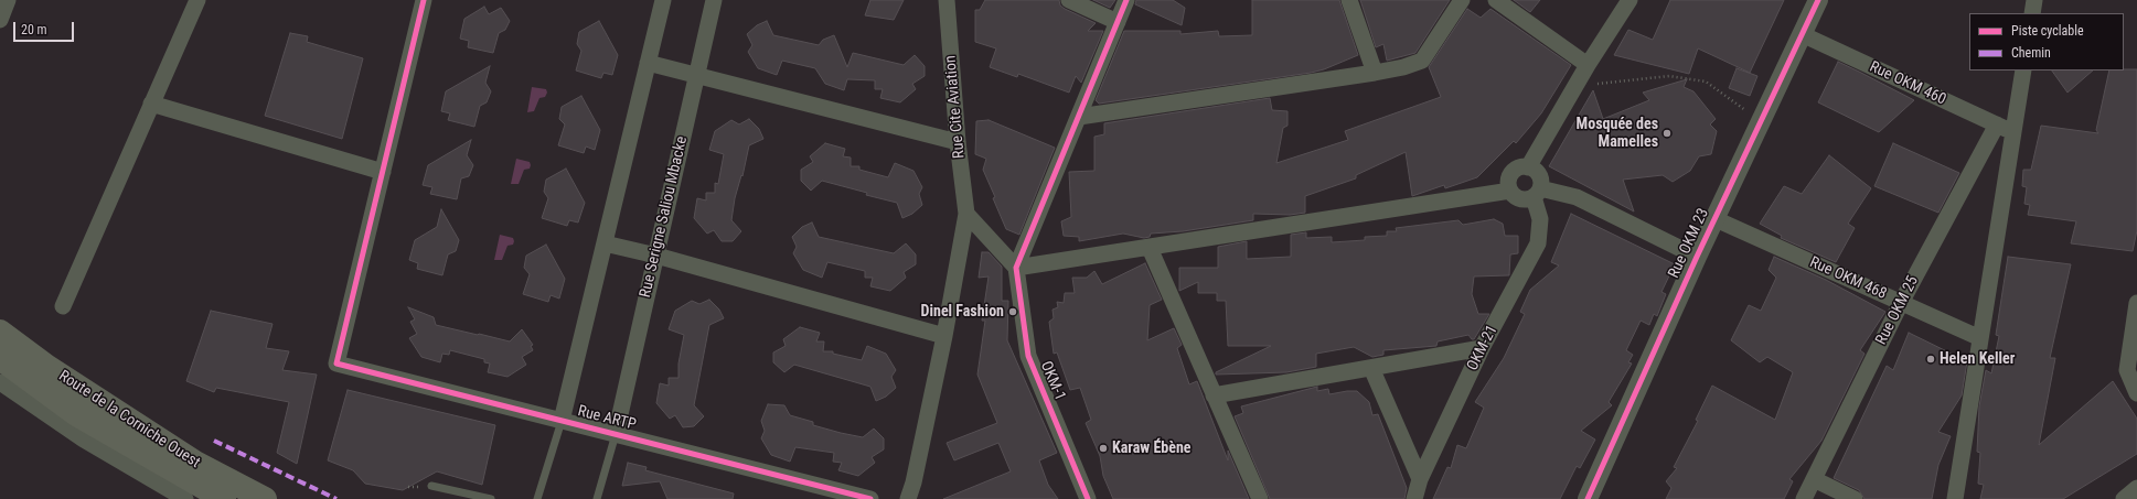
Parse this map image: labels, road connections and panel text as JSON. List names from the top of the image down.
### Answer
{
  "streets": {
    "highway": ["Route de la Corniche Ouest"],
    "street": [
      "Rue OKM 460",
      "Rue Cite Aviation",
      "Rue Serigne Saliou Mbacke",
      "Rue OKM 23",
      "Rue OKM 468",
      "Rue OKM 25",
      "OKM-21",
      "OKM-1",
      "Rue ARTP"
    ]
  },
  "crossings": [
    ["Rue OKM 460", "Rue OKM 23"],
    ["Rue OKM 460", "Rue OKM 25"],
    ["Rue Serigne Saliou Mbacke", "Rue ARTP"],
    ["Rue OKM 23", "Rue OKM 468"],
    ["Rue OKM 468", "Rue OKM 25"]
  ],
  "places": [
    "Mosquée des Mamelles",
    "Dinel Fashion",
    "Helen Keller",
    "Karaw Ébène"
  ],
  "legend": ["Piste cyclable", "Chemin"],
  "scale_bar": "20 m"
}
